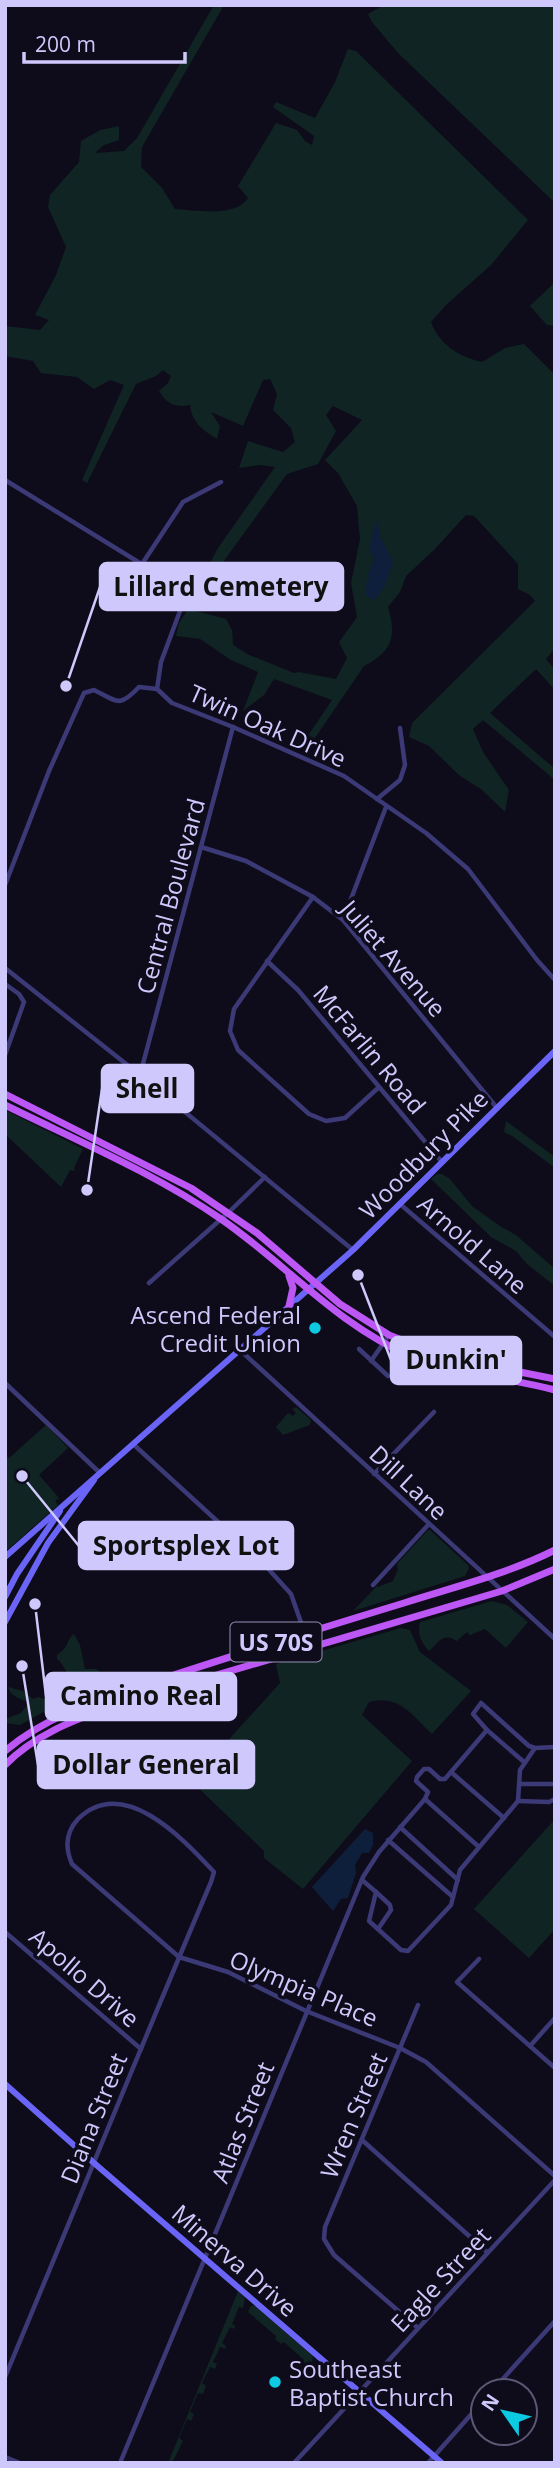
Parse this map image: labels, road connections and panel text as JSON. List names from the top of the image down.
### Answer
{
  "streets": {
    "main road": ["US 70S"],
    "street": [
      "Twin Oak Drive",
      "Central Boulevard",
      "Juliet Avenue",
      "McFarlin Road",
      "Woodbury Pike",
      "Arnold Lane",
      "Dill Lane",
      "Apollo Drive",
      "Olympia Place",
      "Wren Street",
      "Diana Street",
      "Atlas Street",
      "Minerva Drive",
      "Eagle Street"
    ]
  },
  "crossings": [
    ["Twin Oak Drive", "Central Boulevard"],
    ["Central Boulevard", "Juliet Avenue"],
    ["Juliet Avenue", "Woodbury Pike"],
    ["McFarlin Road", "Woodbury Pike"],
    ["Woodbury Pike", "Arnold Lane"],
    ["Woodbury Pike", "Dill Lane"],
    ["Dill Lane", "US 70S"],
    ["Apollo Drive", "Diana Street"],
    ["Olympia Place", "Wren Street"],
    ["Olympia Place", "Diana Street"],
    ["Olympia Place", "Atlas Street"],
    ["Olympia Place", "Eagle Street"],
    ["Wren Street", "Eagle Street"],
    ["Diana Street", "Minerva Drive"],
    ["Atlas Street", "Minerva Drive"],
    ["Minerva Drive", "Eagle Street"]
  ],
  "places": [
    "Lillard Cemetery",
    "Shell",
    "Dunkin'",
    "Ascend Federal Credit Union",
    "Sportsplex Lot",
    "Camino Real",
    "Dollar General",
    "Southeast Baptist Church"
  ],
  "scale_bar": "200 m",
  "north": "top left"
}
